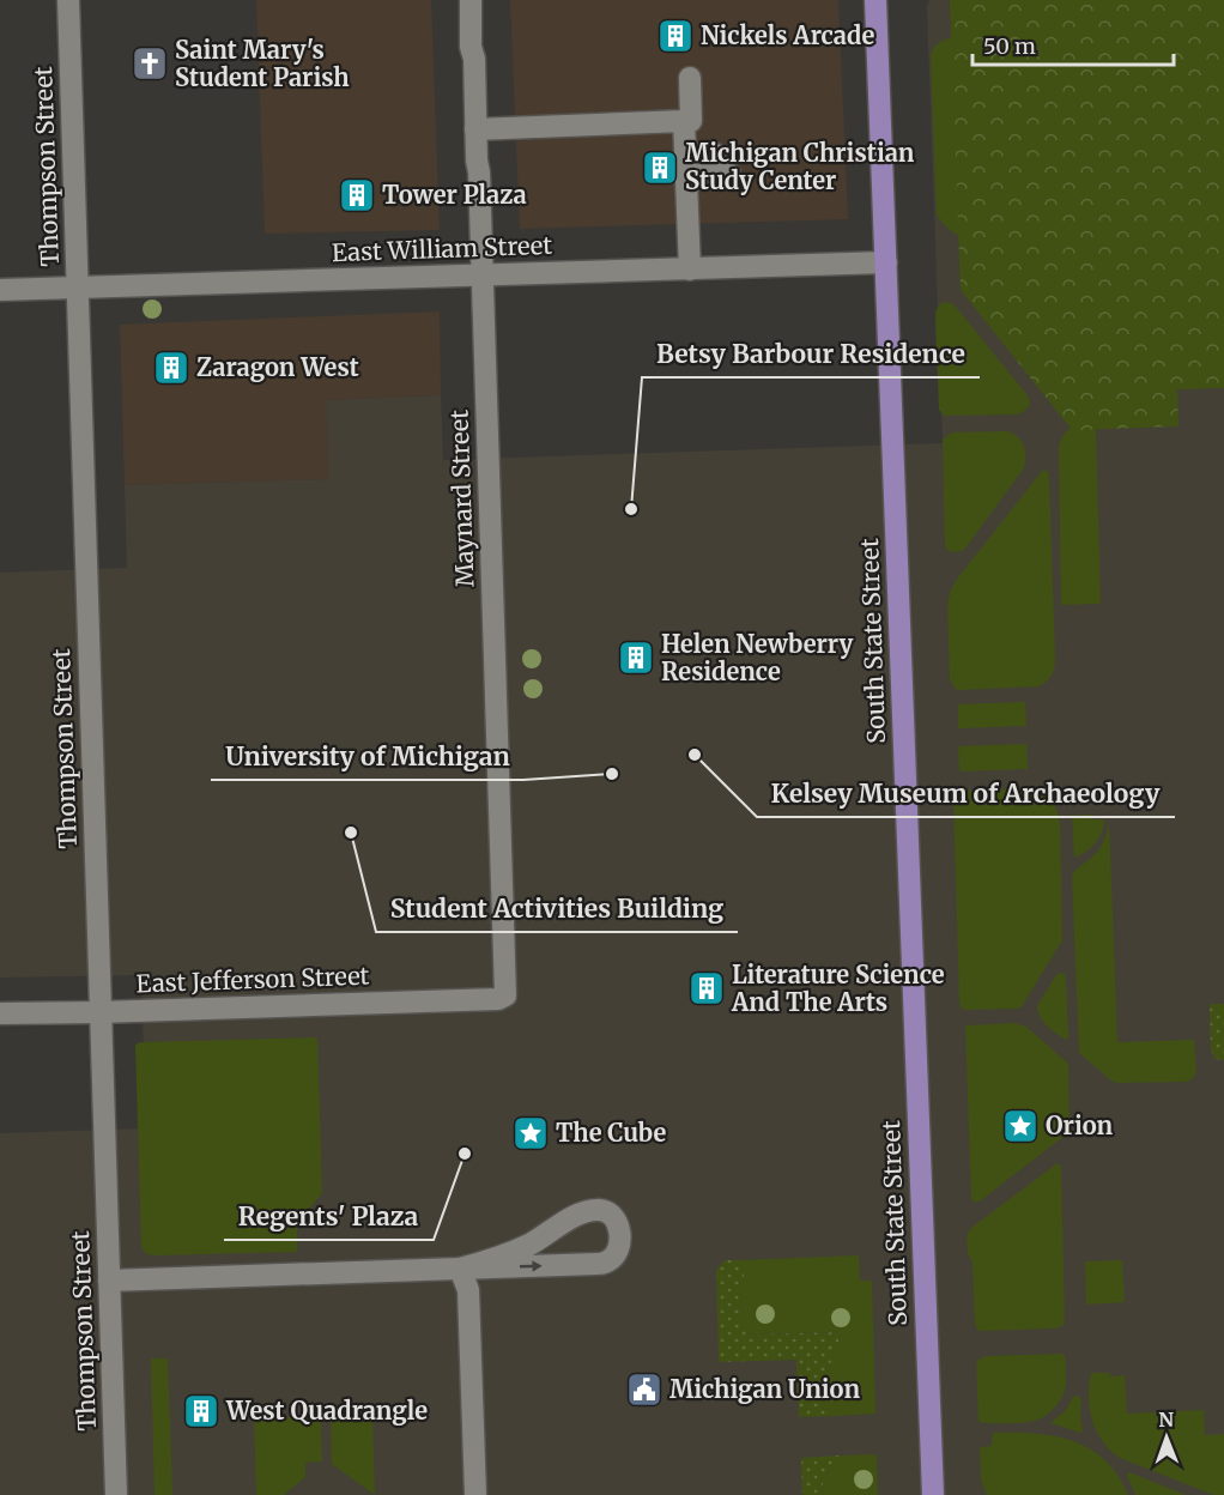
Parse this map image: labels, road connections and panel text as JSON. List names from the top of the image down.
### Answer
{
  "streets": {
    "main road": ["South State Street"],
    "street": [
      "Thompson Street",
      "East William Street",
      "Maynard Street",
      "East Jefferson Street"
    ]
  },
  "crossings": [
    ["Thompson Street", "East William Street"],
    ["Thompson Street", "East Jefferson Street"],
    ["East William Street", "Maynard Street"],
    ["East William Street", "South State Street"],
    ["Maynard Street", "East Jefferson Street"]
  ],
  "places": {
    "building": [
      "Nickels Arcade",
      "Michigan Christian Study Center",
      "Tower Plaza",
      "Zaragon West",
      "Helen Newberry Residence",
      "Literature Science And The Arts",
      "West Quadrangle"
    ],
    "church": ["Saint Mary's Student Parish"],
    "other": [
      "Betsy Barbour Residence",
      "Kelsey Museum of Archaeology",
      "University of Michigan",
      "Student Activities Building",
      "Regents' Plaza"
    ],
    "place": ["Orion", "The Cube"],
    "public building": ["Michigan Union"]
  },
  "scale_bar": "50 m",
  "north": "top"
}
